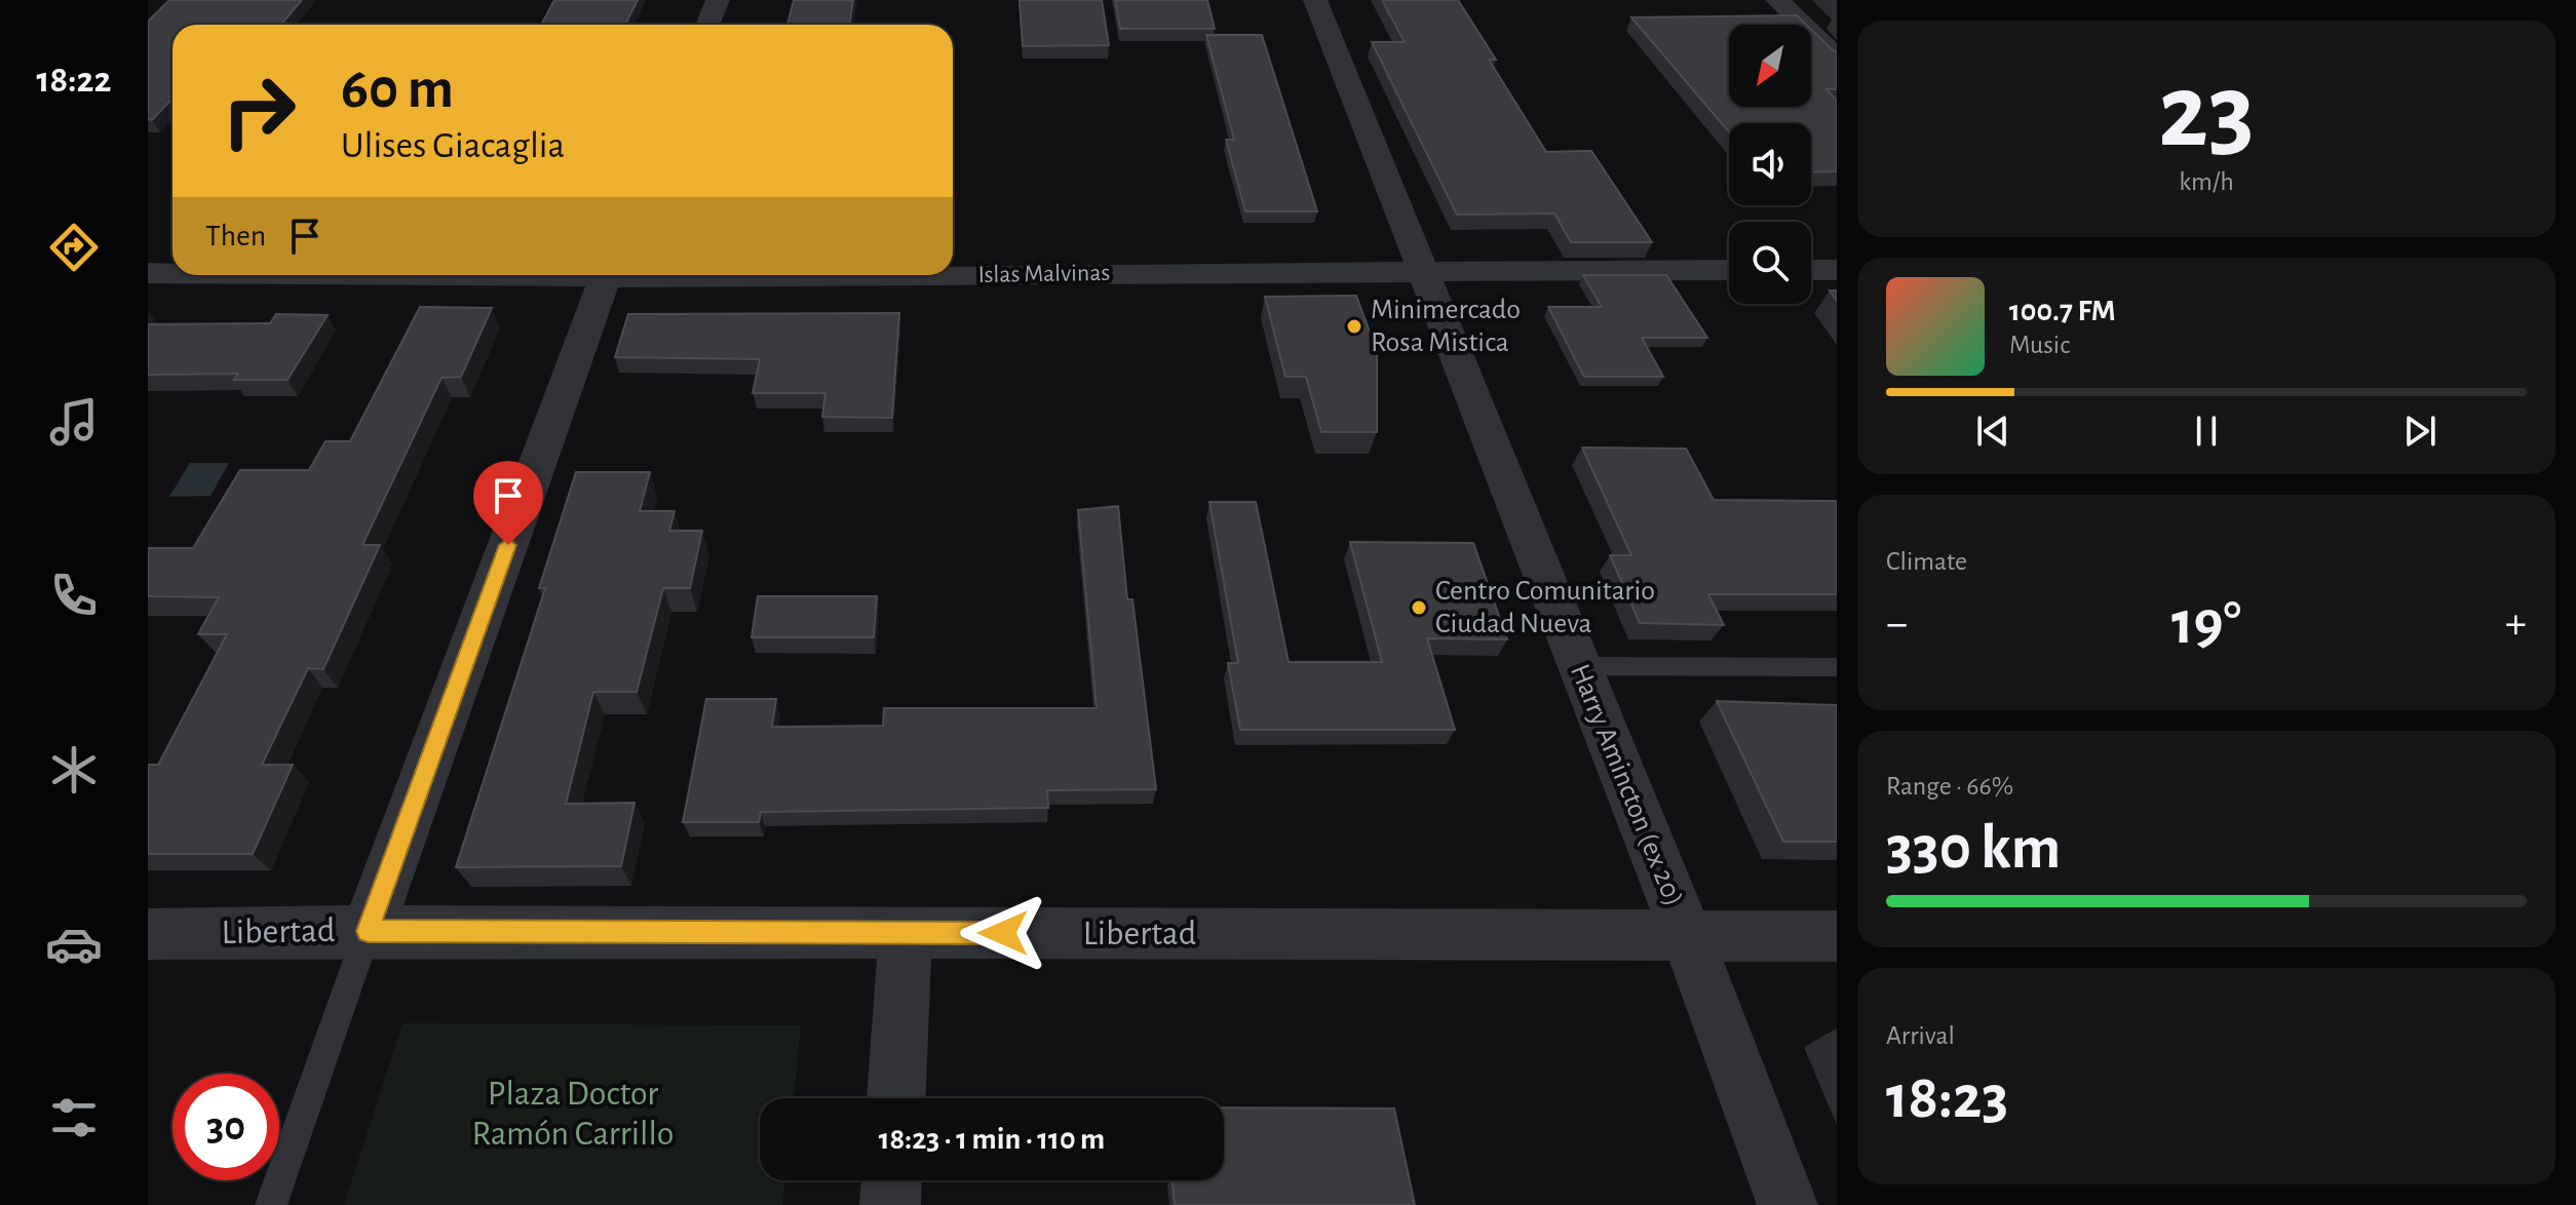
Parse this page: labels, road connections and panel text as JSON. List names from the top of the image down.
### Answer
{
  "streets": {
    "street": ["Islas Malvinas", "Harry Amincton (ex 20)", "Libertad"]
  },
  "crossings": [
    ["Islas Malvinas", "Harry Amincton (ex 20)"],
    ["Harry Amincton (ex 20)", "Libertad"]
  ],
  "parks": ["Plaza Doctor Ramón Carrillo"],
  "places": ["Minimercado Rosa Mistica", "Centro Comunitario Ciudad Nueva"],
  "north": "bottom left",
  "page": {
    "tabs": "18:22",
    "tile": [
      ["23", "km/h"],
      "Climate",
      ["Range · 66%", "330 km"],
      ["Arrival", "18:23"]
    ],
    "turn": ["60 m", "Ulises Giacaglia"],
    "then": "Then",
    "song": ["100.7 FM", "Music"],
    "heat": ["−", "19°", "+"],
    "limit": "30",
    "trip": "18:23 · 1 min · 110 m"
  }
}
